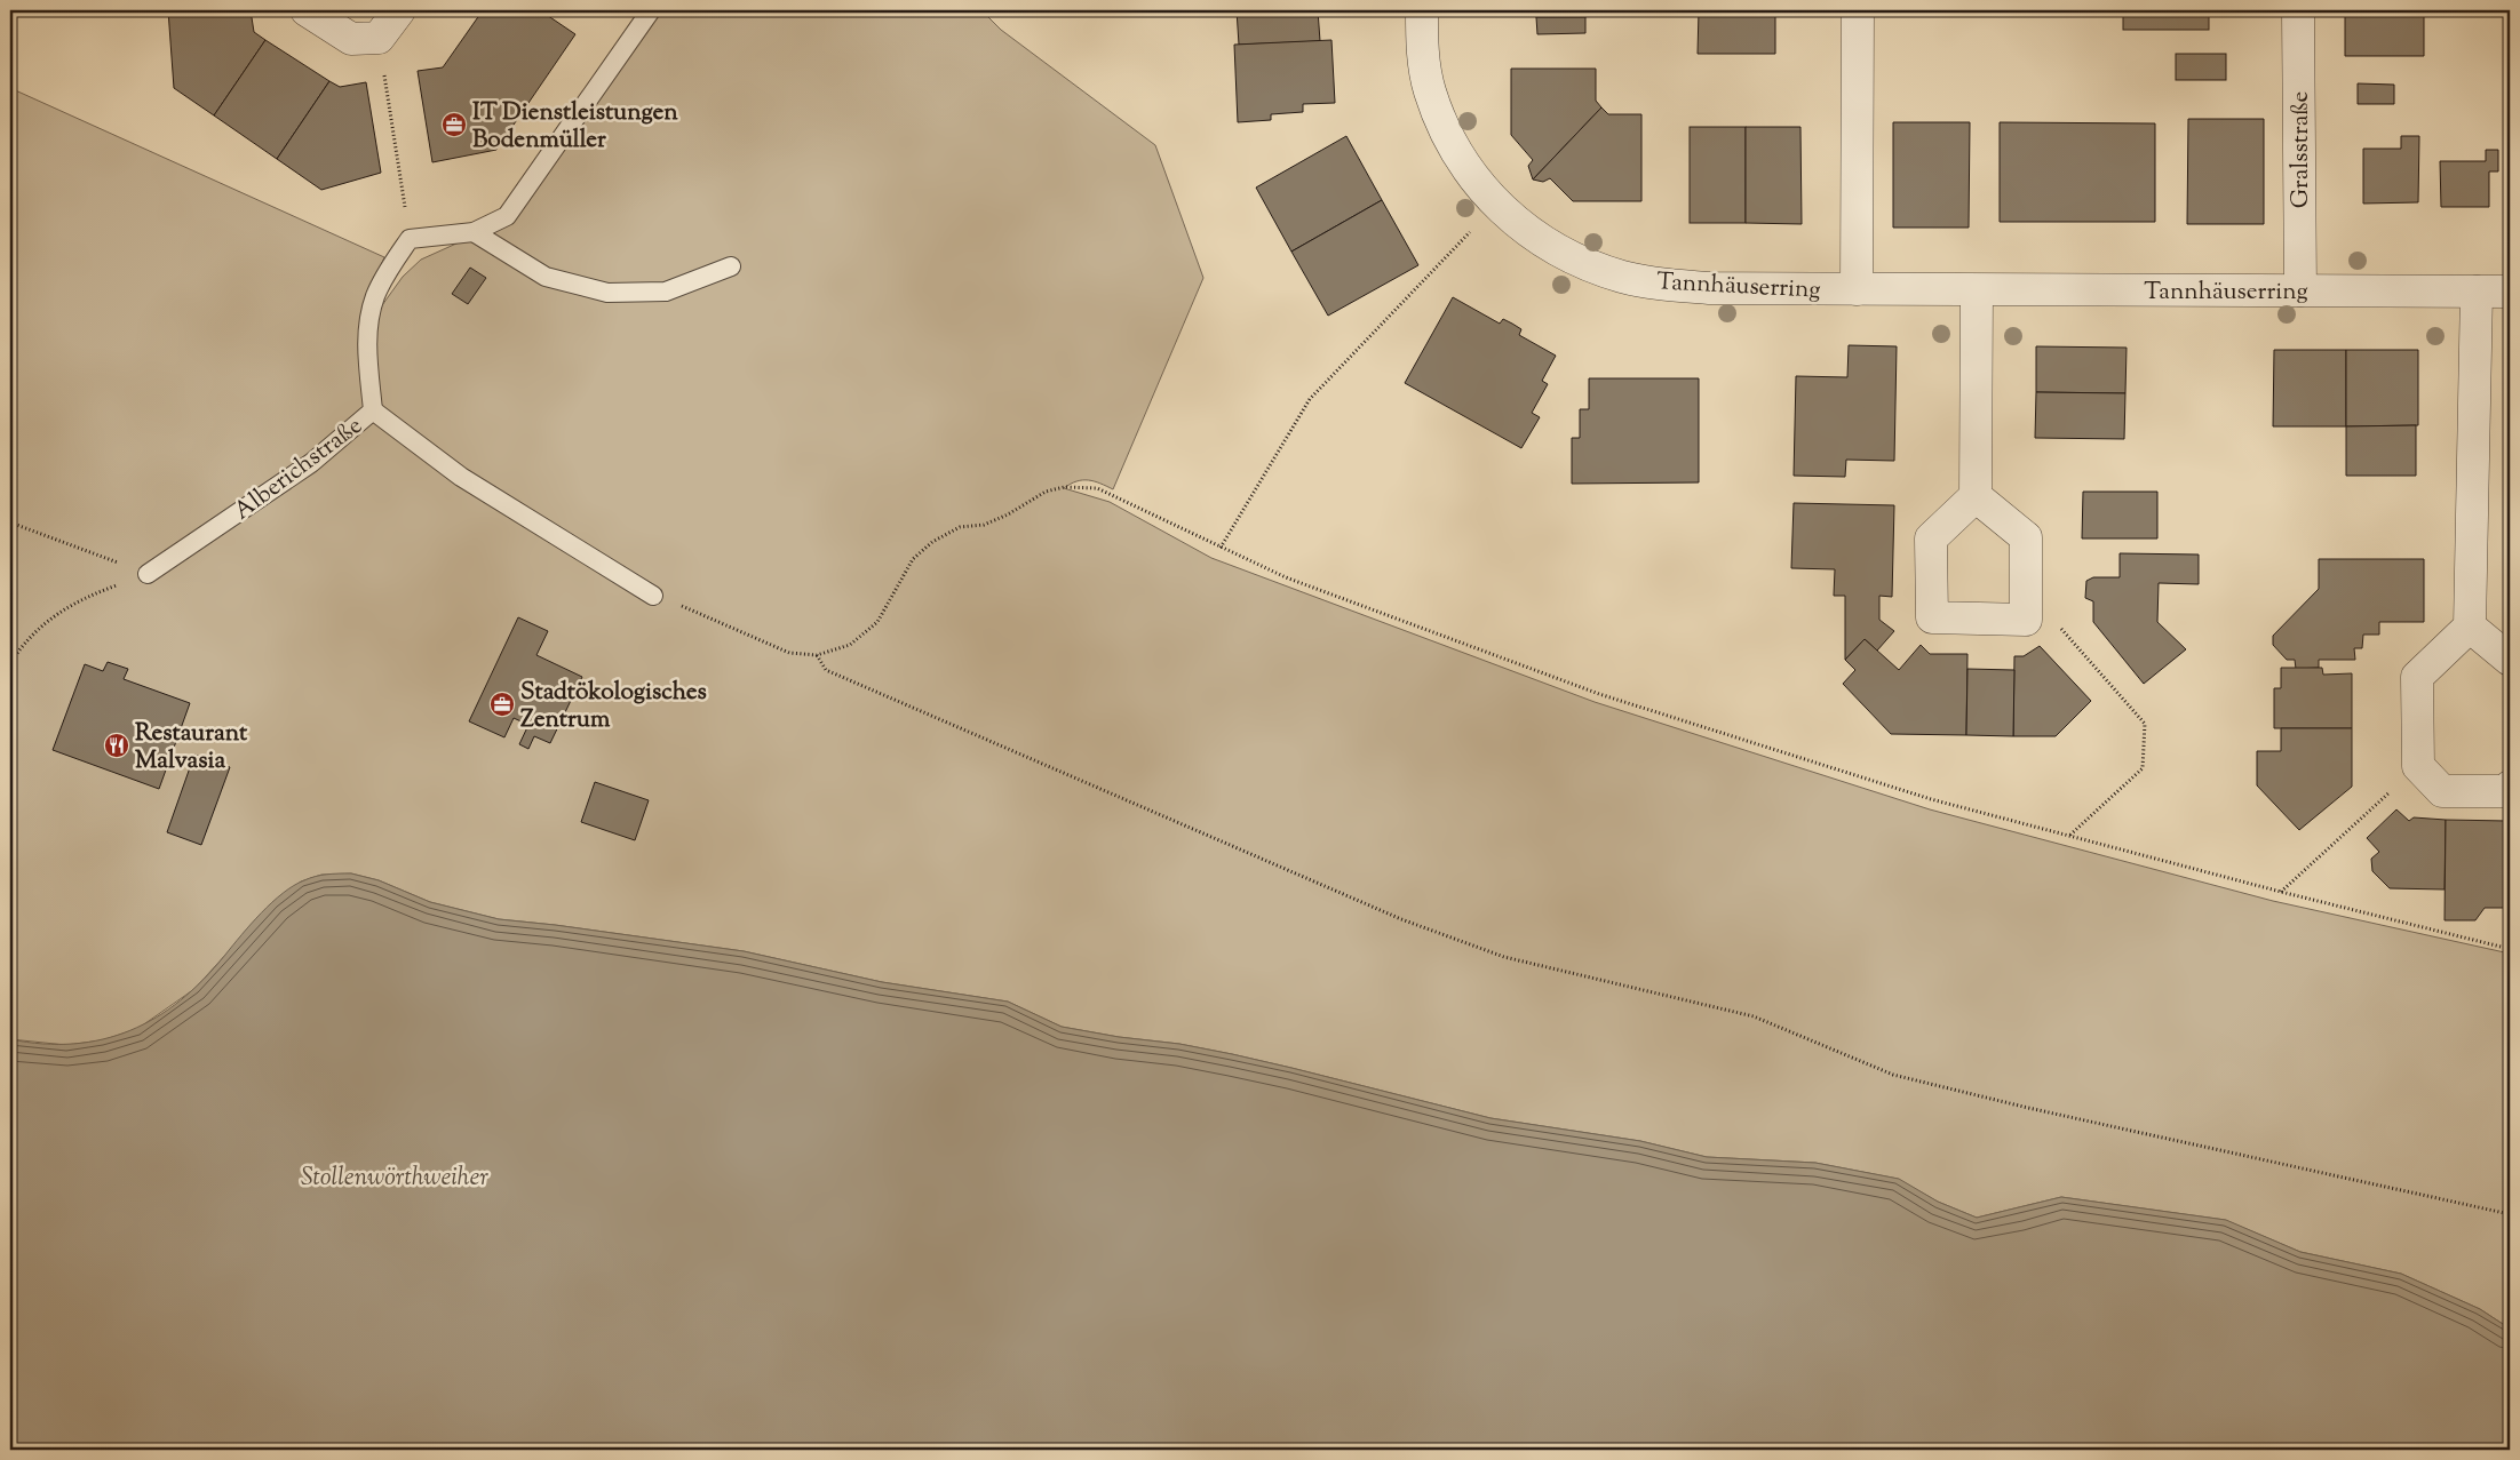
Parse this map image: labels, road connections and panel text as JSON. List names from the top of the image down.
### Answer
{
  "streets": {
    "street": ["Gralsstraße", "Tannhäuserring"],
    "lane": ["Alberichstraße"]
  },
  "crossings": [
    ["Gralsstraße", "Tannhäuserring"]
  ],
  "water": ["Stollenwörthweiher"],
  "places": {
    "office": ["IT Dienstleistungen Bodenmüller", "Stadtökologisches Zentrum"],
    "restaurant": ["Restaurant Malvasia"]
  }
}
